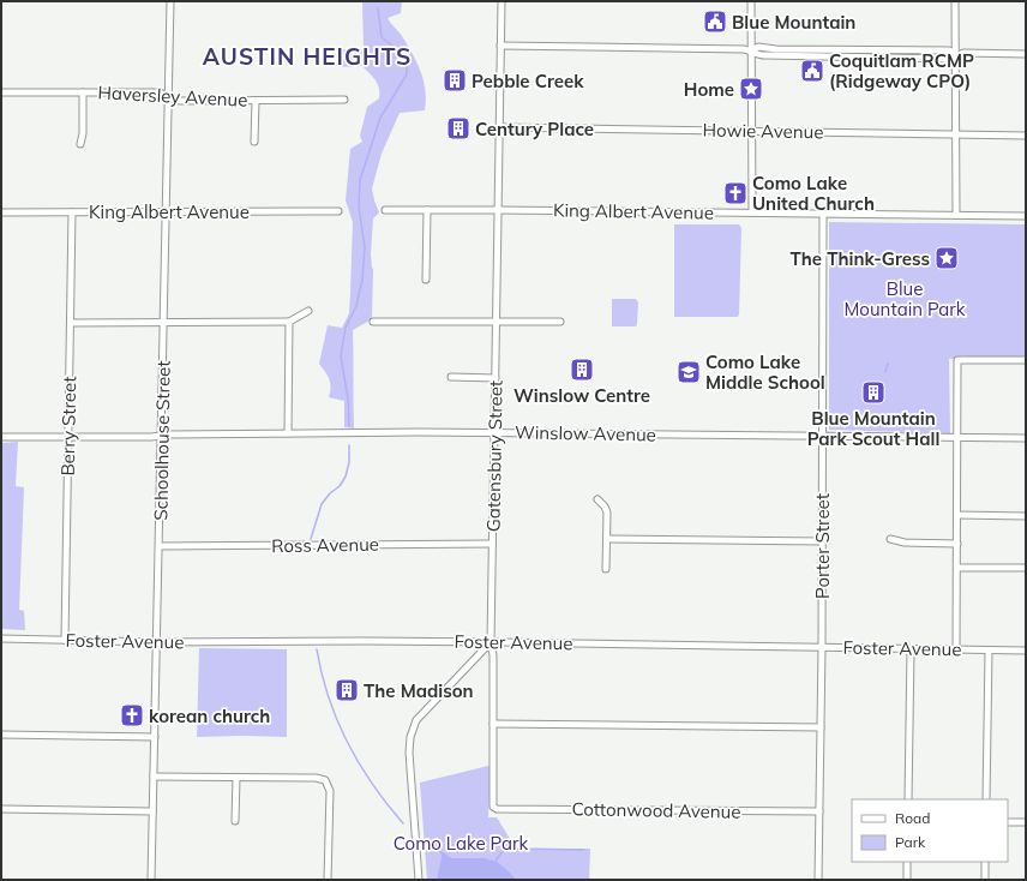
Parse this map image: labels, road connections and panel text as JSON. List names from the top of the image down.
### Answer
{
  "streets": {
    "street": [
      "Haversley Avenue",
      "Howie Avenue",
      "King Albert Avenue",
      "Berry Street",
      "Winslow Avenue",
      "Schoolhouse Street",
      "Gatensbury Street",
      "Ross Avenue",
      "Porter Street",
      "Foster Avenue",
      "Cottonwood Avenue"
    ]
  },
  "crossings": [
    ["Haversley Avenue", "Schoolhouse Street"],
    ["Howie Avenue", "Gatensbury Street"],
    ["King Albert Avenue", "Berry Street"],
    ["King Albert Avenue", "Schoolhouse Street"],
    ["King Albert Avenue", "Gatensbury Street"],
    ["King Albert Avenue", "Porter Street"],
    ["Berry Street", "Winslow Avenue"],
    ["Berry Street", "Foster Avenue"],
    ["Winslow Avenue", "Schoolhouse Street"],
    ["Winslow Avenue", "Gatensbury Street"],
    ["Winslow Avenue", "Porter Street"],
    ["Schoolhouse Street", "Ross Avenue"],
    ["Schoolhouse Street", "Foster Avenue"],
    ["Gatensbury Street", "Ross Avenue"],
    ["Gatensbury Street", "Foster Avenue"],
    ["Gatensbury Street", "Cottonwood Avenue"],
    ["Porter Street", "Foster Avenue"],
    ["Porter Street", "Cottonwood Avenue"]
  ],
  "districts": ["AUSTIN HEIGHTS"],
  "parks": ["Blue Mountain Park", "Como Lake Park"],
  "places": {
    "public building": ["Blue Mountain", "Coquitlam RCMP (Ridgeway CPO)"],
    "building": [
      "Pebble Creek",
      "Century Place",
      "Winslow Centre",
      "Blue Mountain Park Scout Hall",
      "The Madison"
    ],
    "place": ["Home", "The Think-Gress"],
    "church": ["Como Lake United Church", "korean church"],
    "school or university": ["Como Lake Middle School"]
  },
  "legend": ["Road", "Park"]
}
